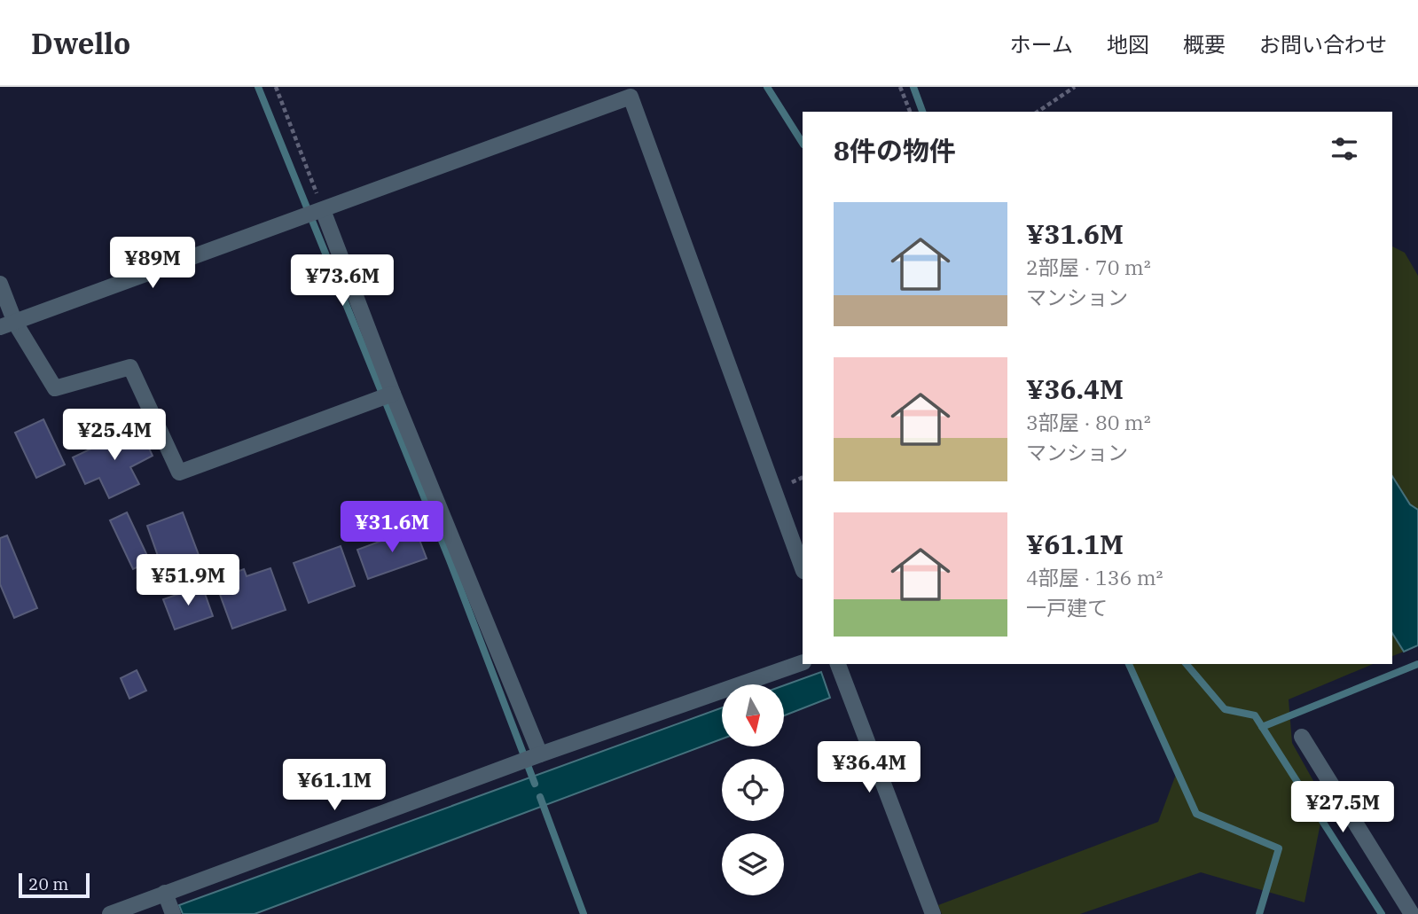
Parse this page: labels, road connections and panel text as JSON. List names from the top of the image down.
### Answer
{
  "scale_bar": "20 m",
  "north": "bottom",
  "page": {
    "header": "Dwello",
    "nav": [
      "ホーム",
      "地図",
      "概要",
      "お問い合わせ"
    ],
    "heading": "8件の物件",
    "list": [
      {
        "name": "¥31.6M",
        "note": "2部屋 · 70 m² · マンション"
      },
      {
        "name": "¥36.4M",
        "note": "3部屋 · 80 m² · マンション"
      },
      {
        "name": "¥61.1M",
        "note": "4部屋 · 136 m² · 一戸建て"
      }
    ],
    "price": [
      "¥89M",
      "¥73.6M",
      "¥25.4M",
      "¥31.6M",
      "¥51.9M",
      "¥36.4M",
      "¥61.1M",
      "¥27.5M"
    ],
    "scale": "20 m"
  }
}
